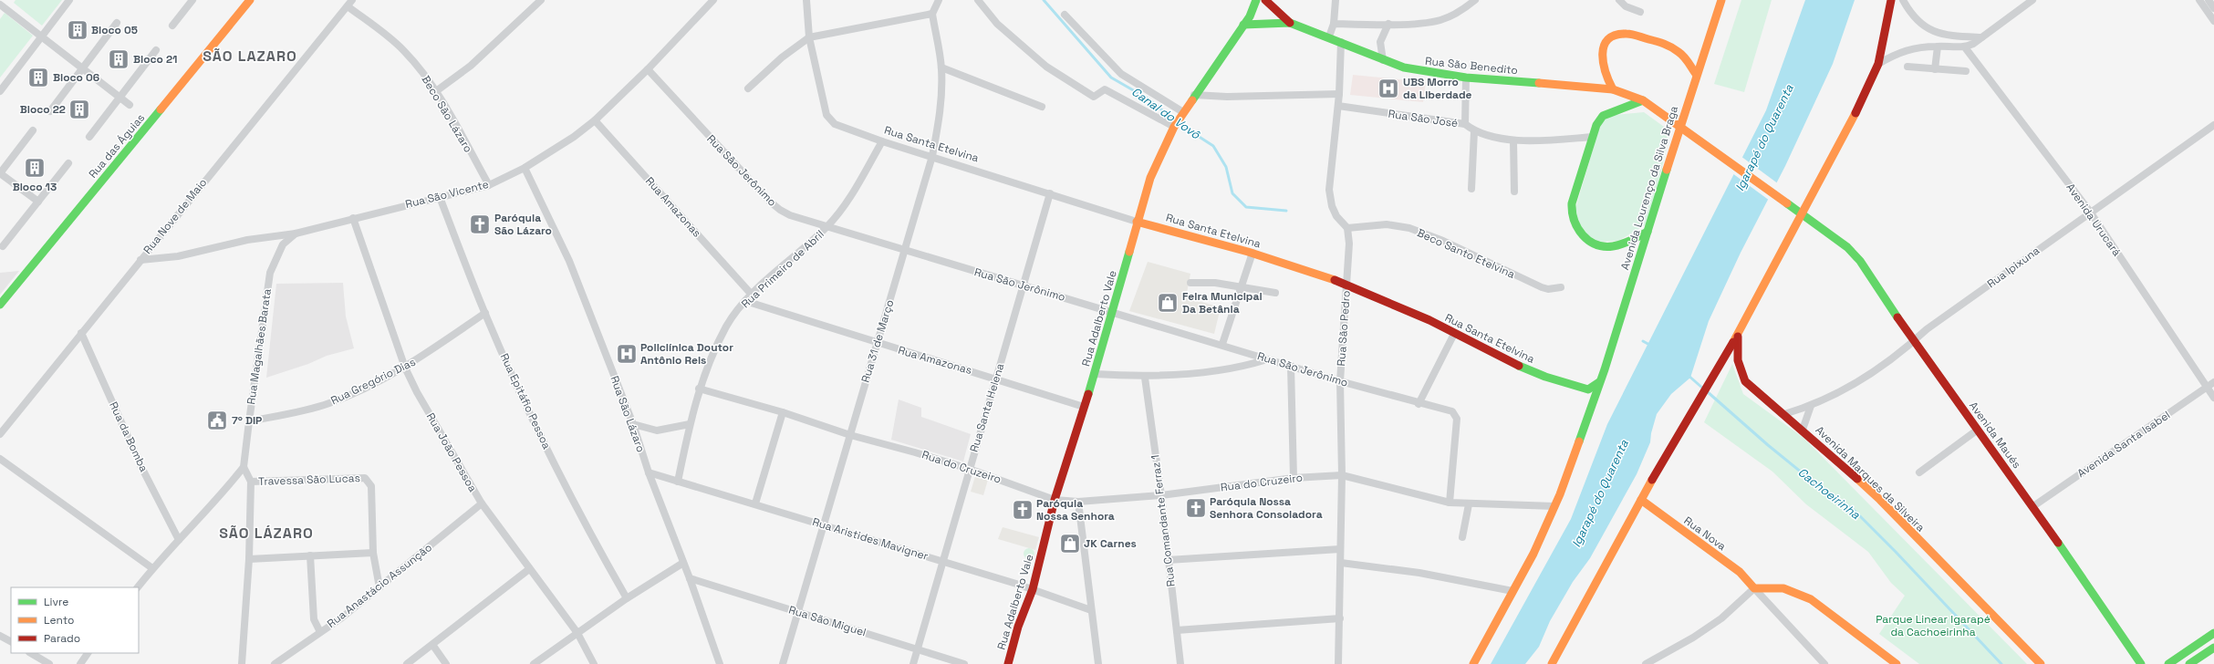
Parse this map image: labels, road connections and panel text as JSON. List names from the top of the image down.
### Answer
{
  "streets": {
    "street": [
      "Rua São Benedito",
      "Beco São Lázaro",
      "Rua São José",
      "Rua Santa Etelvina",
      "Rua das Águias",
      "Rua São Jerônimo",
      "Avenida Lourenço da Silva Braga",
      "Rua São Vicente",
      "Rua Amazonas",
      "Rua Nove de Maio",
      "Avenida Urucará",
      "Beco Santo Etelvina",
      "Rua Ipixuna",
      "Rua Primeiro de Abril",
      "Rua Adalberto Vale",
      "Rua São Pedro",
      "Rua 31 de Março",
      "Rua Magalhães Barata",
      "Rua Gregório Dias",
      "Rua Epitáfio Pessoa",
      "Rua Santa Helena",
      "Rua São Lázaro",
      "Avenida Maués",
      "Rua da Bomba",
      "Avenida Santa Isabel",
      "Rua João Pessoa",
      "Rua do Cruzeiro",
      "Avenida Marques da Silveira",
      "Travessa São Lucas",
      "Rua Comandante Ferraz 1",
      "Rua Nova",
      "Rua Aristides Mavigner",
      "Rua Anastácio Assunção",
      "Rua São Miguel"
    ]
  },
  "crossings": [
    ["Rua São Benedito", "Rua Adalberto Vale"],
    ["Rua São Benedito", "Avenida Maués"],
    ["Beco São Lázaro", "Rua São Vicente"],
    ["Beco São Lázaro", "Rua Nove de Maio"],
    ["Rua Santa Etelvina", "Avenida Lourenço da Silva Braga"],
    ["Rua Santa Etelvina", "Rua Primeiro de Abril"],
    ["Rua Santa Etelvina", "Rua Adalberto Vale"],
    ["Rua Santa Etelvina", "Rua São Pedro"],
    ["Rua Santa Etelvina", "Rua 31 de Março"],
    ["Rua Santa Etelvina", "Rua Santa Helena"],
    ["Rua São Jerônimo", "Rua São Vicente"],
    ["Rua São Jerônimo", "Rua Primeiro de Abril"],
    ["Rua São Jerônimo", "Rua Adalberto Vale"],
    ["Rua São Jerônimo", "Rua São Pedro"],
    ["Rua São Jerônimo", "Rua 31 de Março"],
    ["Rua São Jerônimo", "Rua Santa Helena"],
    ["Rua São Jerônimo", "Rua do Cruzeiro"],
    ["Avenida Lourenço da Silva Braga", "Rua do Cruzeiro"],
    ["Rua São Vicente", "Rua Amazonas"],
    ["Rua São Vicente", "Rua Nove de Maio"],
    ["Rua São Vicente", "Rua Magalhães Barata"],
    ["Rua São Vicente", "Rua Epitáfio Pessoa"],
    ["Rua São Vicente", "Rua São Lázaro"],
    ["Rua São Vicente", "Rua João Pessoa"],
    ["Rua Amazonas", "Rua Primeiro de Abril"],
    ["Rua Amazonas", "Rua Adalberto Vale"],
    ["Rua Amazonas", "Rua 31 de Março"],
    ["Rua Amazonas", "Rua Santa Helena"],
    ["Rua Nove de Maio", "Rua da Bomba"],
    ["Avenida Urucará", "Rua Ipixuna"],
    ["Avenida Urucará", "Avenida Santa Isabel"],
    ["Beco Santo Etelvina", "Rua São Pedro"],
    ["Rua Ipixuna", "Avenida Maués"],
    ["Rua Ipixuna", "Avenida Marques da Silveira"],
    ["Rua Primeiro de Abril", "Rua do Cruzeiro"],
    ["Rua Primeiro de Abril", "Rua Aristides Mavigner"],
    ["Rua Adalberto Vale", "Rua do Cruzeiro"],
    ["Rua Adalberto Vale", "Rua Aristides Mavigner"],
    ["Rua São Pedro", "Rua do Cruzeiro"],
    ["Rua 31 de Março", "Rua do Cruzeiro"],
    ["Rua 31 de Março", "Rua Aristides Mavigner"],
    ["Rua 31 de Março", "Rua São Miguel"],
    ["Rua Magalhães Barata", "Rua Gregório Dias"],
    ["Rua Gregório Dias", "Rua Epitáfio Pessoa"],
    ["Rua Gregório Dias", "Rua João Pessoa"],
    ["Rua Santa Helena", "Rua do Cruzeiro"],
    ["Rua Santa Helena", "Rua Aristides Mavigner"],
    ["Rua Santa Helena", "Rua São Miguel"],
    ["Rua São Lázaro", "Rua Aristides Mavigner"],
    ["Rua São Lázaro", "Rua São Miguel"],
    ["Avenida Maués", "Avenida Santa Isabel"],
    ["Rua João Pessoa", "Rua Anastácio Assunção"],
    ["Rua do Cruzeiro", "Rua Comandante Ferraz 1"],
    ["Travessa São Lucas", "Rua Anastácio Assunção"]
  ],
  "districts": ["SÃO LAZARO", "SÃO LÁZARO"],
  "water": ["Canal do Vovô", "Igarapé do Quarenta", "Cachoeirinha"],
  "parks": ["Parque Linear Igarapé da Cachoeirinha"],
  "places": {
    "building": [
      "Bloco 05",
      "Bloco 21",
      "Bloco 06",
      "Bloco 22",
      "Bloco 13"
    ],
    "hospital": ["UBS Morro da Liberdade", "Policlínica Doutor Antônio Reis"],
    "church": ["Paróquia São Lázaro", "Paróquia Nossa Senhora Consoladora", "Paróquia Nossa Senhora"],
    "shop": ["Feira Municipal Da Betânia", "JK Carnes"],
    "public building": ["7º DIP"]
  },
  "legend": ["Livre", "Lento", "Parado"]
}
